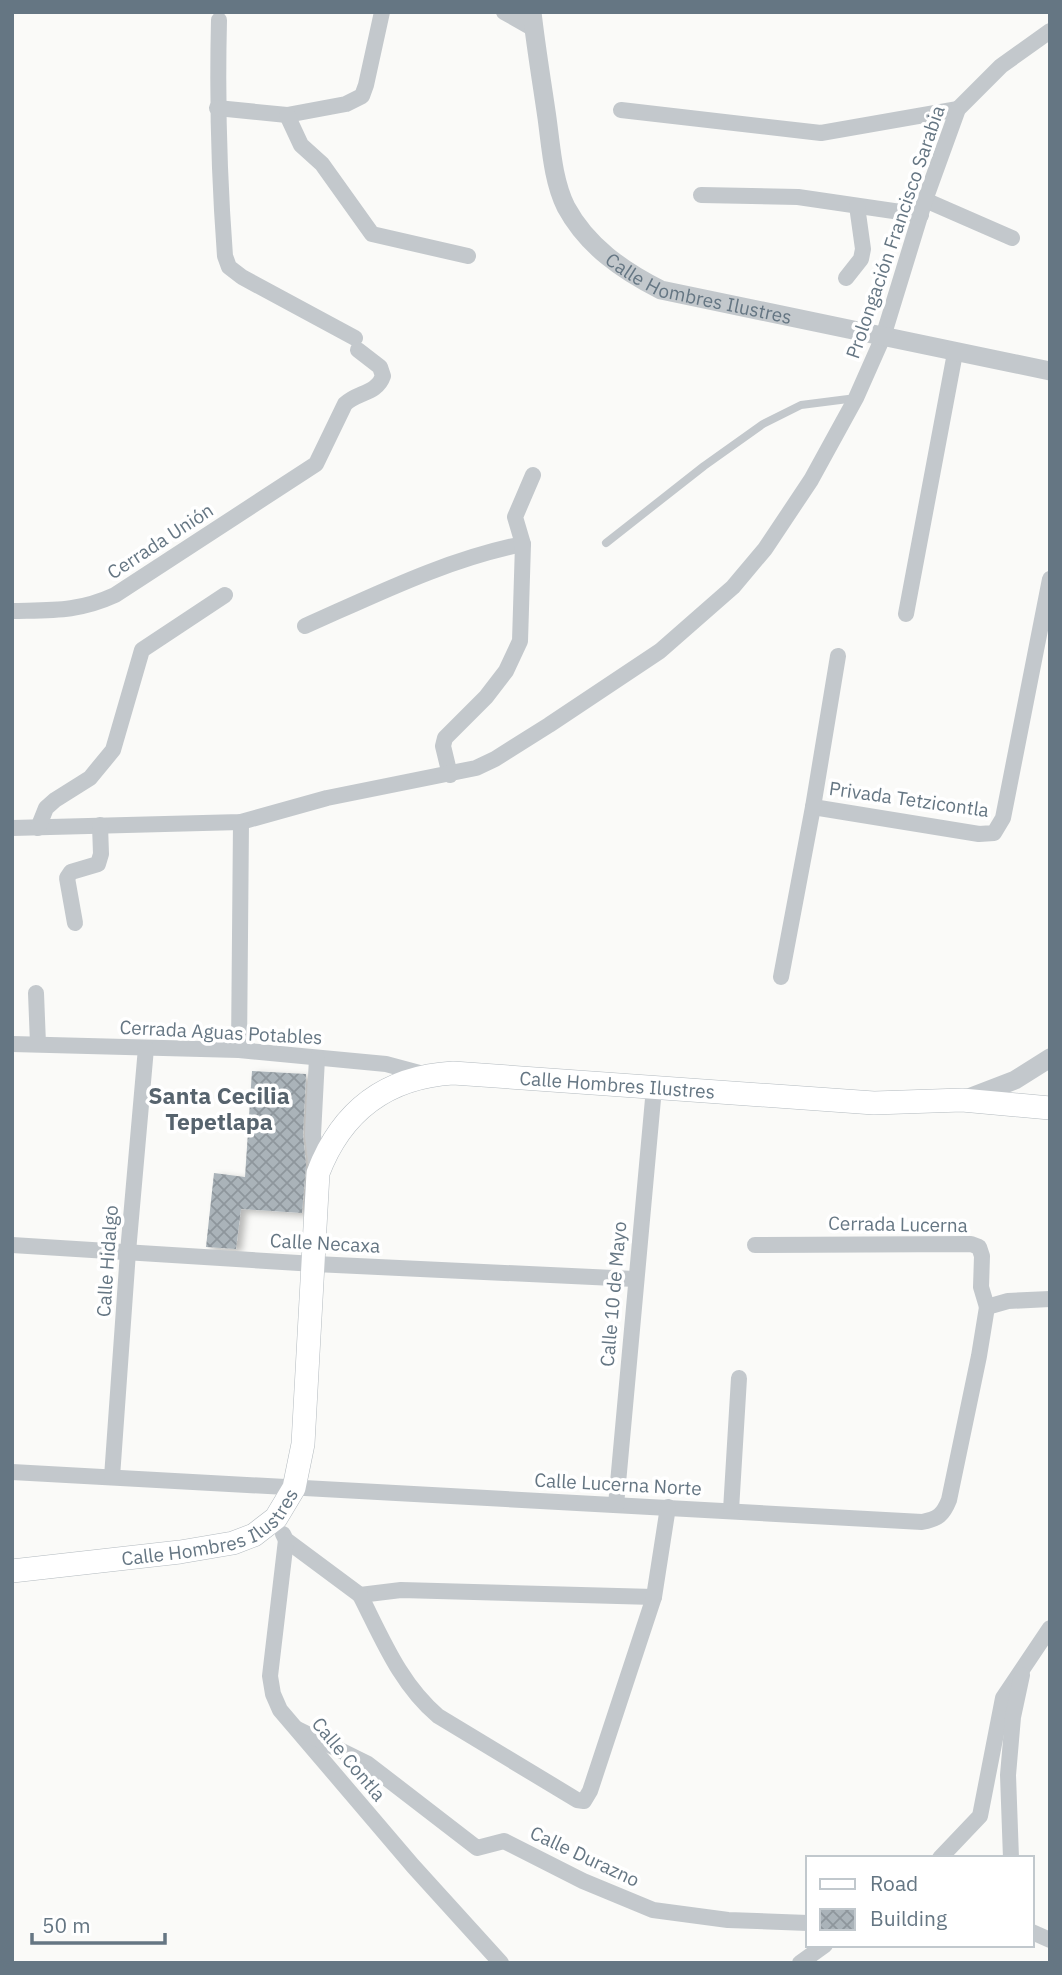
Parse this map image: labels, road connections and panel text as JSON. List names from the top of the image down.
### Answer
{
  "streets": {
    "main road": ["Calle Hombres Ilustres"],
    "street": [
      "Prolongación Francisco Sarabia",
      "Cerrada Unión",
      "Privada Tetzicontla",
      "Cerrada Aguas Potables",
      "Cerrada Lucerna",
      "Calle Necaxa",
      "Calle Hidalgo",
      "Calle 10 de Mayo",
      "Calle Lucerna Norte",
      "Calle Contla",
      "Calle Durazno"
    ]
  },
  "crossings": [
    ["Prolongación Francisco Sarabia", "Calle Hombres Ilustres"],
    ["Calle Hombres Ilustres", "Cerrada Aguas Potables"],
    ["Calle Hombres Ilustres", "Calle Necaxa"],
    ["Calle Hombres Ilustres", "Calle 10 de Mayo"],
    ["Calle Hombres Ilustres", "Calle Lucerna Norte"],
    ["Cerrada Aguas Potables", "Calle Hidalgo"],
    ["Cerrada Lucerna", "Calle Lucerna Norte"],
    ["Calle Necaxa", "Calle Hidalgo"],
    ["Calle Necaxa", "Calle 10 de Mayo"],
    ["Calle Hidalgo", "Calle Lucerna Norte"],
    ["Calle 10 de Mayo", "Calle Lucerna Norte"],
    ["Calle Contla", "Calle Durazno"]
  ],
  "districts": ["Santa Cecilia Tepetlapa"],
  "legend": ["Road", "Building"],
  "scale_bar": "50 m"
}
